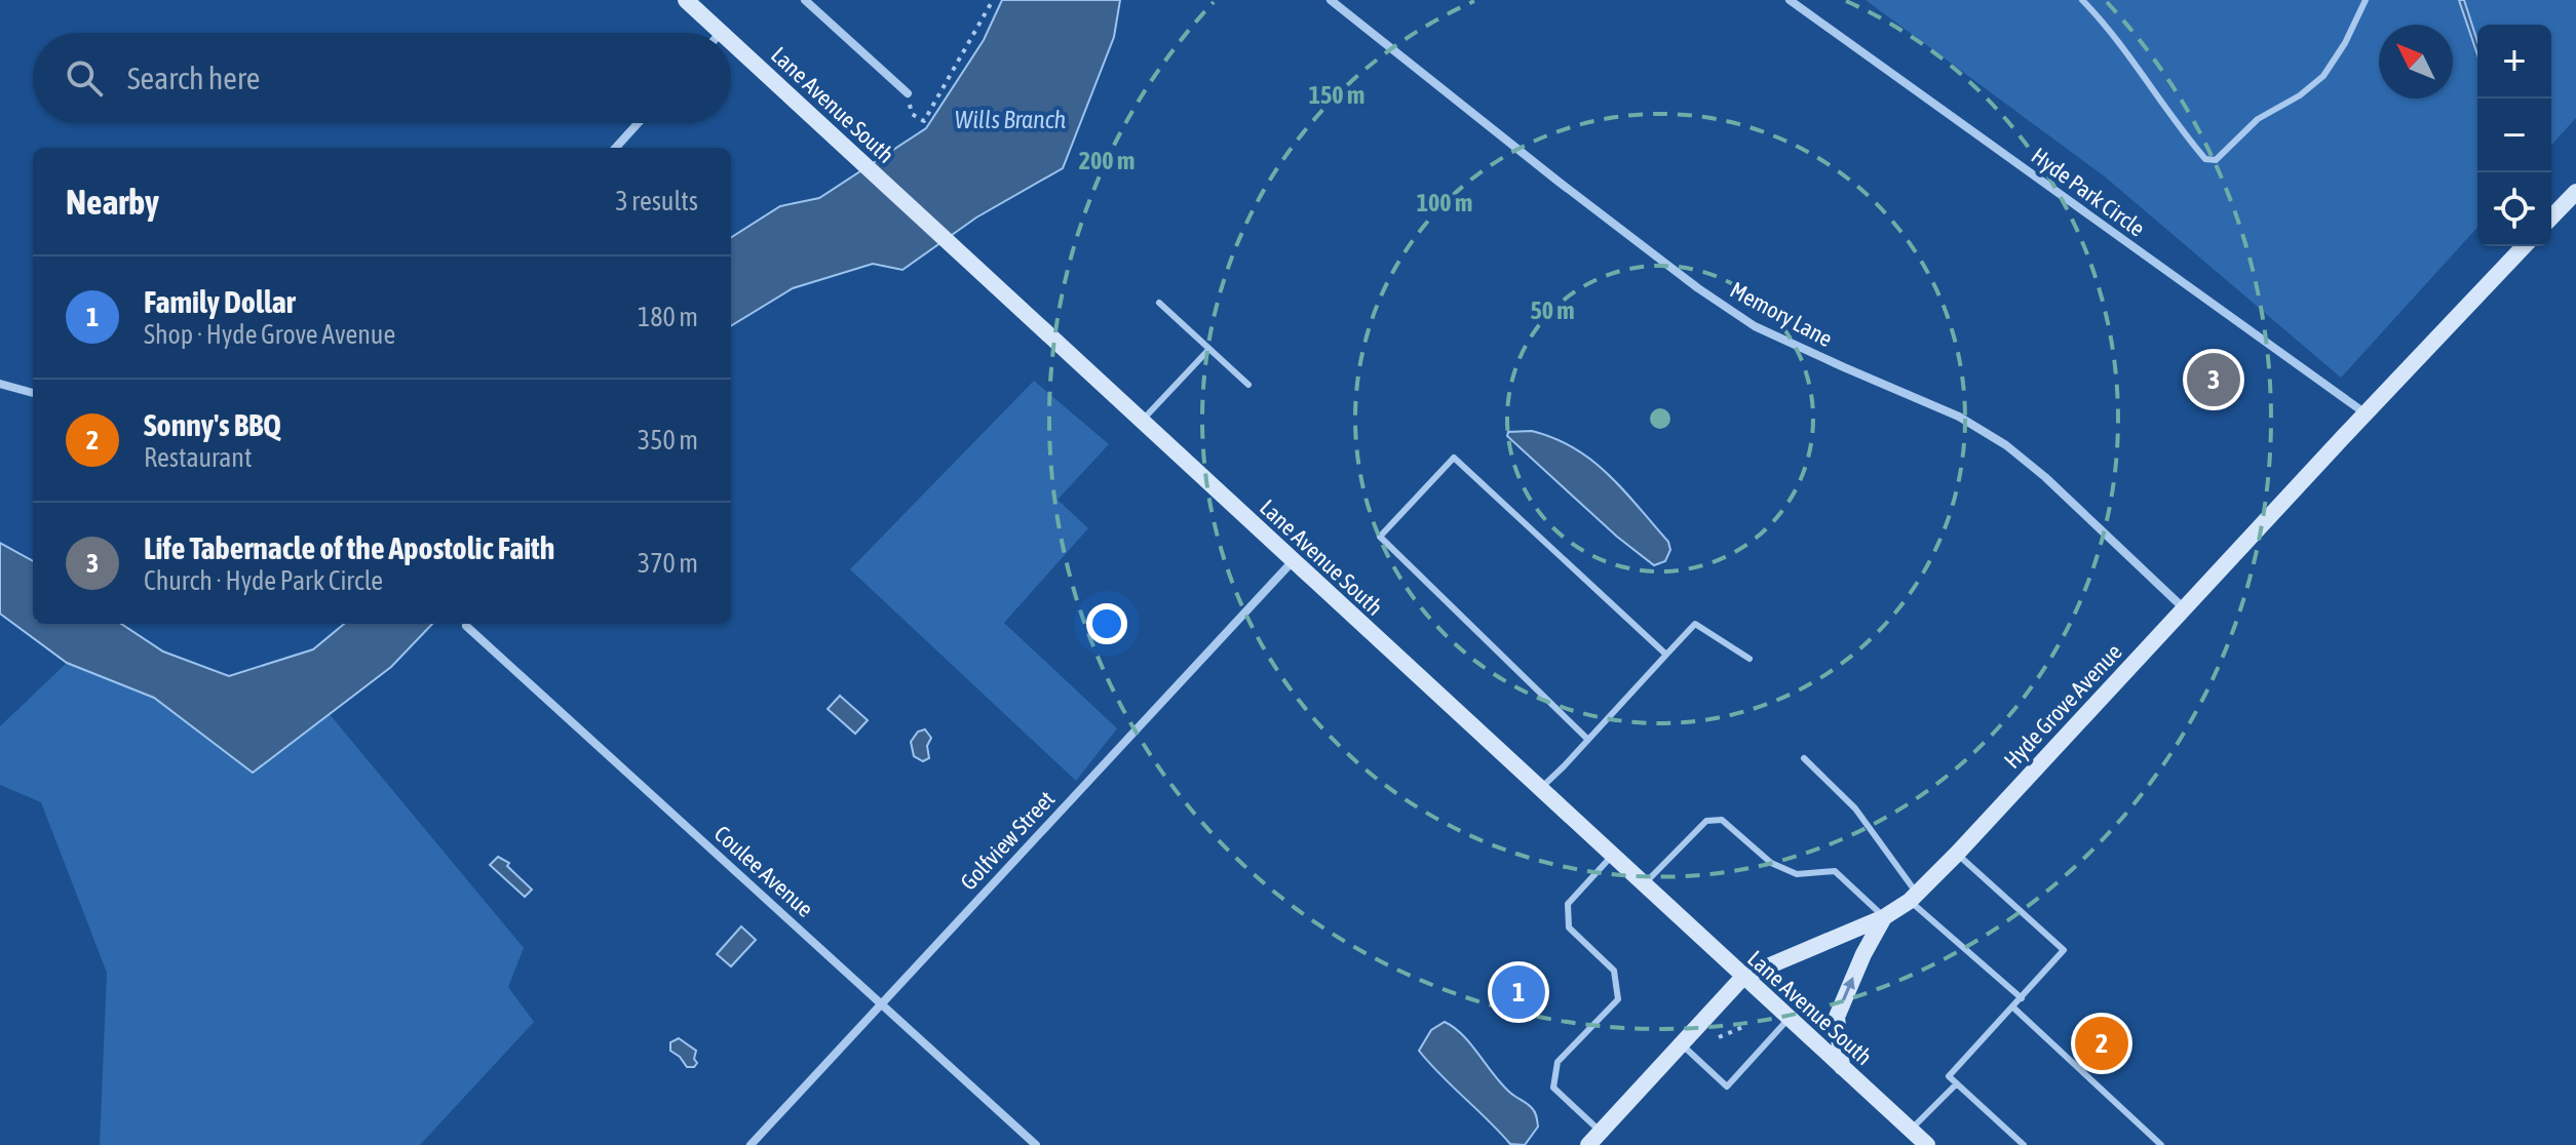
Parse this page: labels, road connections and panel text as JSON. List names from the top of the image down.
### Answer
{
  "streets": {
    "main road": ["Lane Avenue South", "Hyde Grove Avenue"],
    "street": [
      "Hyde Park Circle",
      "Memory Lane",
      "Golfview Street",
      "Coulee Avenue"
    ]
  },
  "crossings": [
    ["Lane Avenue South", "Hyde Grove Avenue"],
    ["Lane Avenue South", "Golfview Street"],
    ["Hyde Park Circle", "Hyde Grove Avenue"],
    ["Memory Lane", "Hyde Grove Avenue"],
    ["Golfview Street", "Coulee Avenue"]
  ],
  "water": ["Wills Branch"],
  "north": "top left",
  "page": {
    "map_buttons": ["+", "−"],
    "search": "Search here",
    "heading": ["Nearby", "3 results"],
    "list": [
      {
        "mark": "1",
        "name": "Family Dollar",
        "note": "Shop · Hyde Grove Avenue",
        "value": "180 m"
      },
      {
        "mark": "2",
        "name": "Sonny's BBQ",
        "note": "Restaurant",
        "value": "350 m"
      },
      {
        "mark": "3",
        "name": "Life Tabernacle of the Apostolic Faith",
        "note": "Church · Hyde Park Circle",
        "value": "370 m"
      }
    ],
    "pins": ["3", "1", "2"]
  },
  "rings": [
    "150 m",
    "200 m",
    "100 m",
    "50 m"
  ]
}
